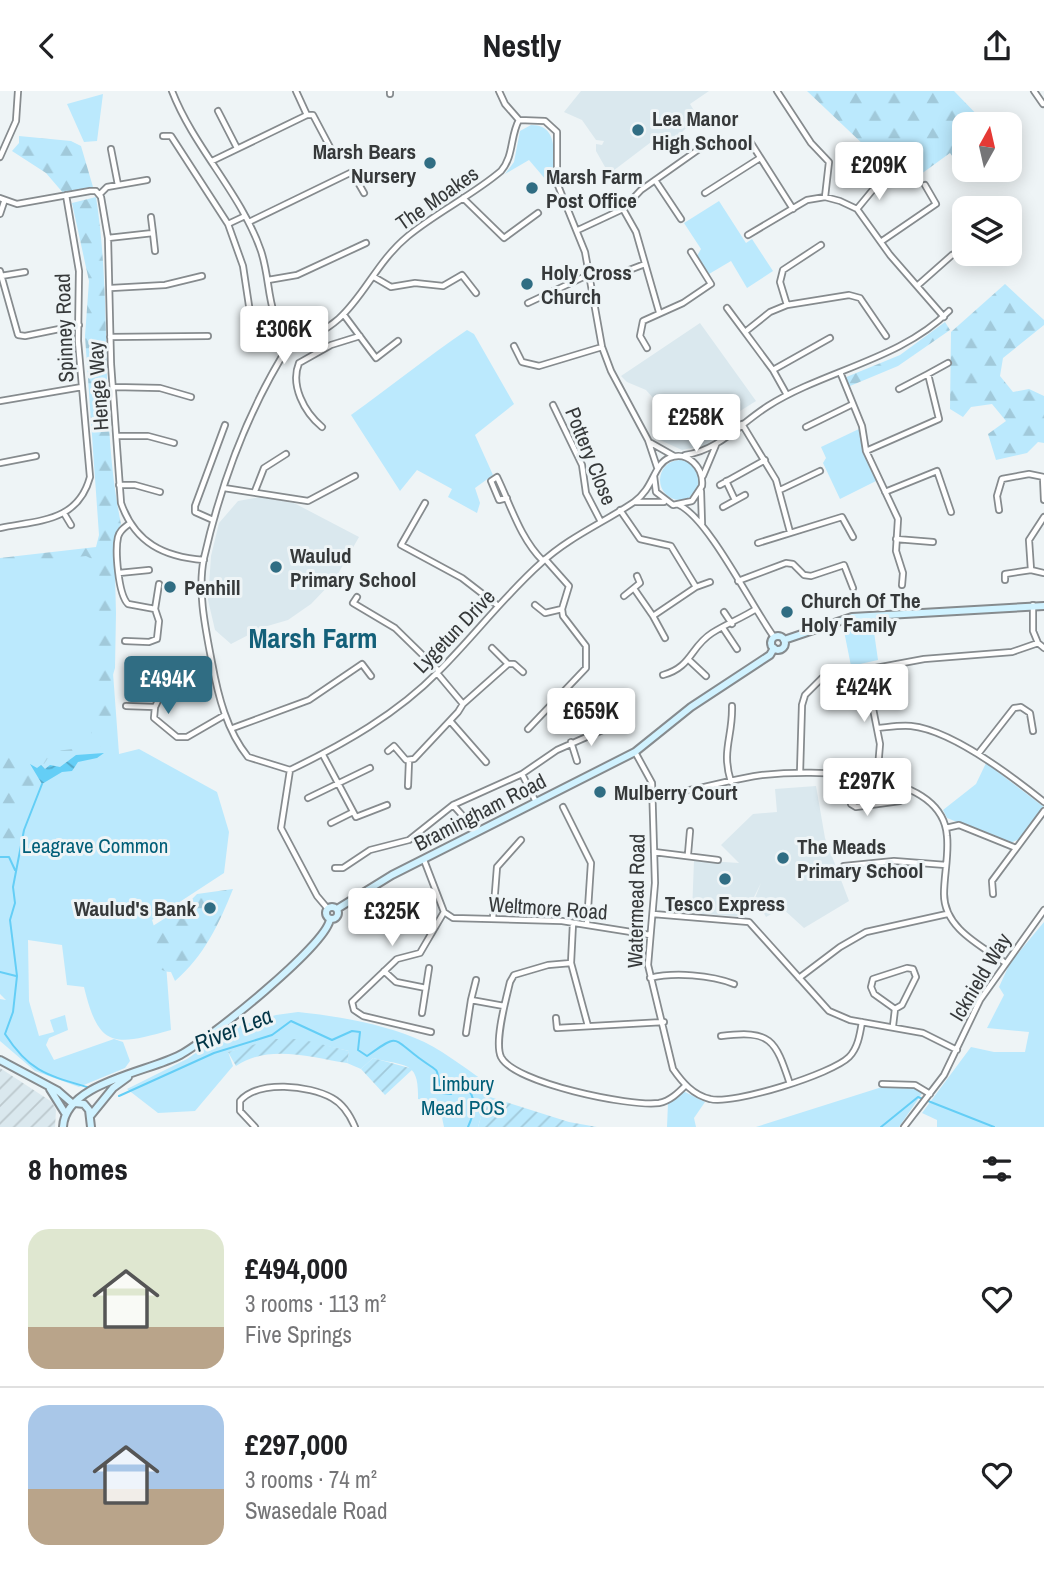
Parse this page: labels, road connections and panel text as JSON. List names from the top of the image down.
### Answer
{
  "streets": {
    "street": [
      "The Moakes",
      "Spinney Road",
      "Henge Way",
      "Pottery Close",
      "Lygetun Drive",
      "Bramingham Road",
      "Watermead Road",
      "Weltmore Road",
      "Icknield Way"
    ]
  },
  "crossings": [
    ["Pottery Close", "Lygetun Drive"],
    ["Bramingham Road", "Watermead Road"],
    ["Watermead Road", "Weltmore Road"]
  ],
  "districts": ["Marsh Farm"],
  "water": ["River Lea"],
  "parks": ["Leagrave Common", "Limbury Mead POS"],
  "places": [
    "Lea Manor High School",
    "Marsh Bears Nursery",
    "Marsh Farm Post Office",
    "Holy Cross Church",
    "Waulud Primary School",
    "Penhill",
    "Church Of The Holy Family",
    "Mulberry Court",
    "The Meads Primary School",
    "Tesco Express",
    "Waulud's Bank"
  ],
  "north": "top",
  "page": {
    "header": "Nestly",
    "price": [
      "£209K",
      "£306K",
      "£258K",
      "£494K",
      "£424K",
      "£659K",
      "£297K",
      "£325K"
    ],
    "heading": "8 homes",
    "list": [
      {
        "name": "£494,000",
        "note": "3 rooms · 113 m² · Five Springs"
      },
      {
        "name": "£297,000",
        "note": "3 rooms · 74 m² · Swasedale Road"
      }
    ]
  }
}
